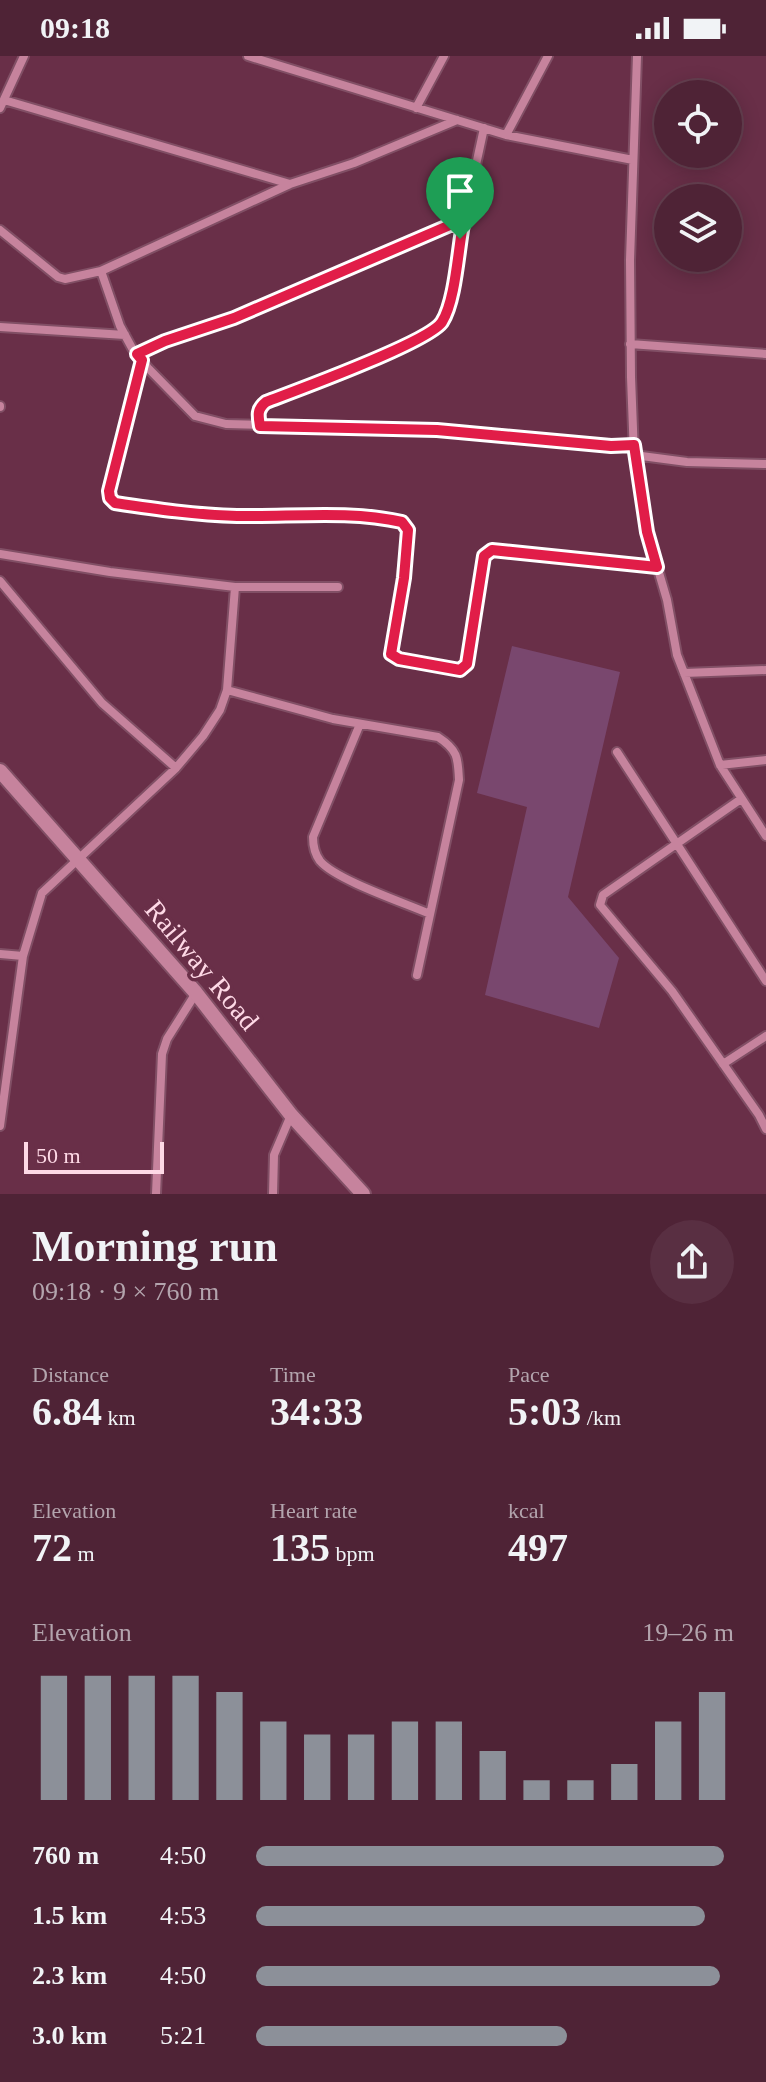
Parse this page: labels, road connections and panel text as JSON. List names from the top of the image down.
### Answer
{
  "streets": {
    "street": ["Railway Road"]
  },
  "scale_bar": "50 m",
  "page": {
    "status": "09:18",
    "scale": "50 m",
    "heading": ["Morning run", "09:18 · 9 × 760 m"],
    "stats": [
      ["Distance", "6.84 km"],
      ["Time", "34:33"],
      ["Pace", "5:03 /km"],
      ["Elevation", "72 m"],
      ["Heart rate", "135 bpm"],
      ["kcal", "497"]
    ],
    "chart": ["Elevation", "19–26 m"],
    "list": [
      {
        "name": "760 m",
        "note": "4:50"
      },
      {
        "name": "1.5 km",
        "note": "4:53"
      },
      {
        "name": "2.3 km",
        "note": "4:50"
      },
      {
        "name": "3.0 km",
        "note": "5:21"
      }
    ]
  }
}
